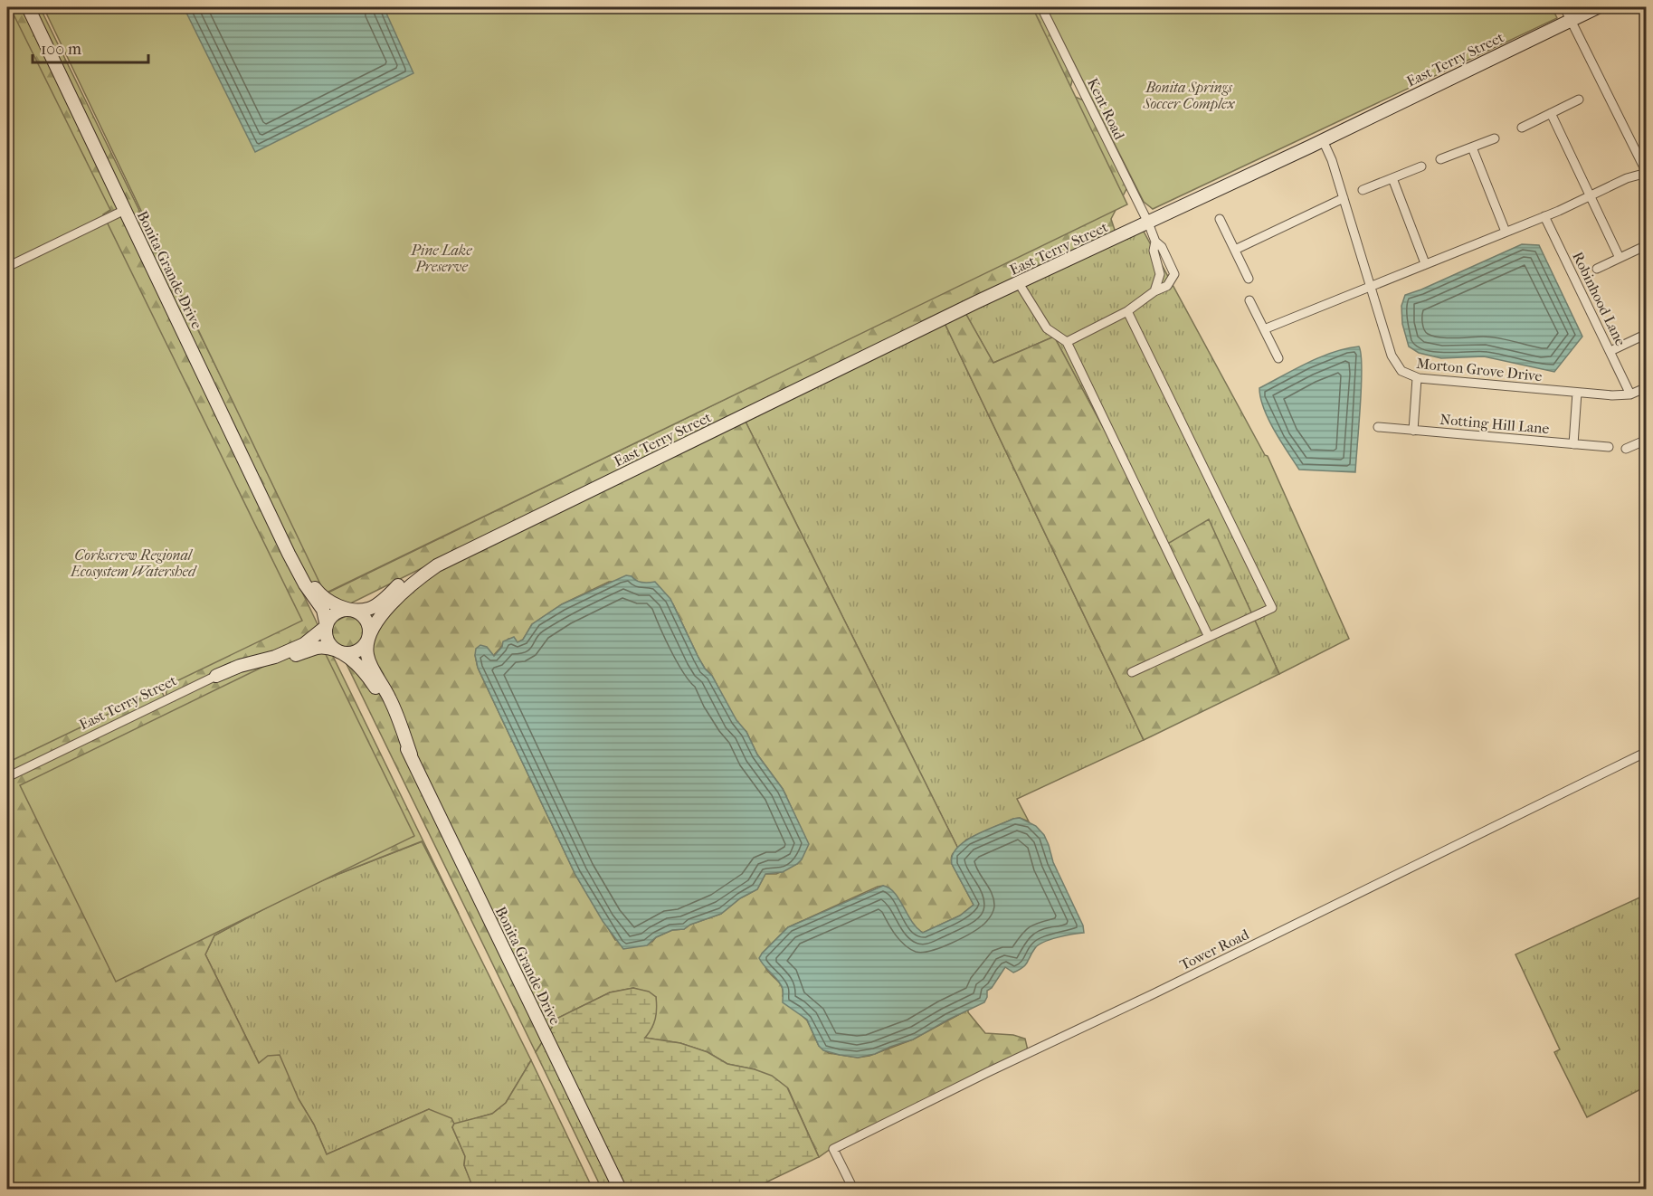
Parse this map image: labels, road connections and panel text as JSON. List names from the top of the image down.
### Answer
{
  "streets": {
    "street": [
      "East Terry Street",
      "Kent Road",
      "Bonita Grande Drive",
      "Robinhood Lane",
      "Morton Grove Drive",
      "Notting Hill Lane",
      "Tower Road"
    ]
  },
  "crossings": [
    ["East Terry Street", "Kent Road"],
    ["East Terry Street", "Bonita Grande Drive"],
    ["East Terry Street", "Morton Grove Drive"],
    ["Robinhood Lane", "Morton Grove Drive"]
  ],
  "parks": ["Bonita Springs Soccer Complex", "Pine Lake Preserve", "Corkscrew Regional Ecosystem Watershed"],
  "scale_bar": "100 m"
}
